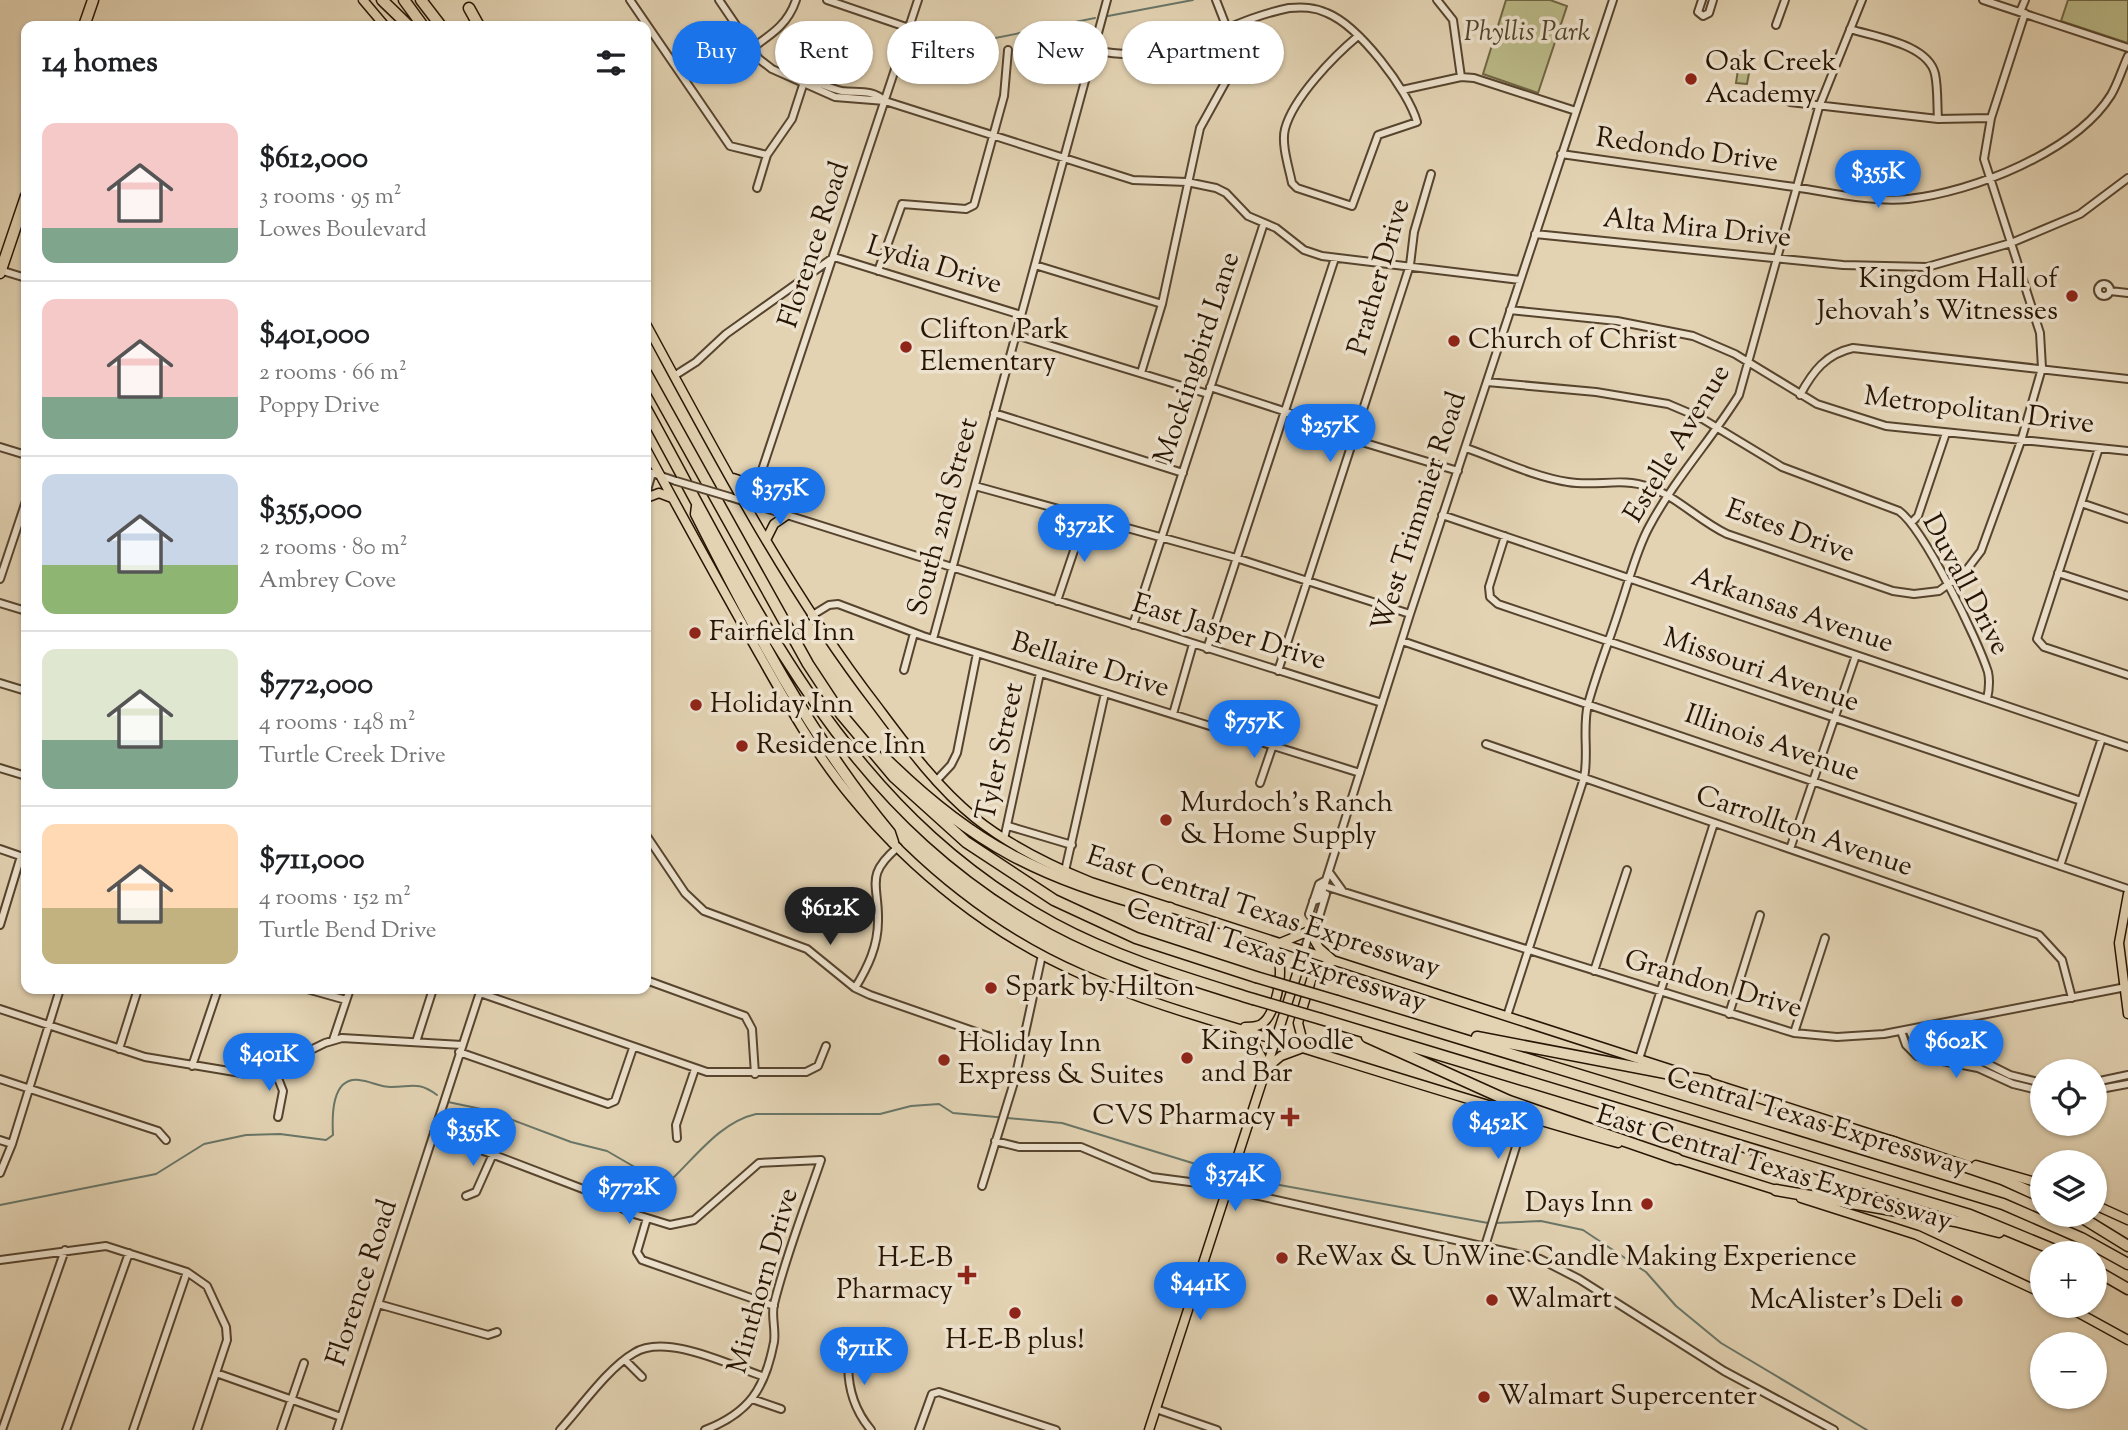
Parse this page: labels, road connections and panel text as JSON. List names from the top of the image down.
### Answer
{
  "streets": {
    "highway": ["Central Texas Expressway"],
    "main road": ["West Trimmier Road", "East Central Texas Expressway"],
    "street": [
      "Redondo Drive",
      "Alta Mira Drive",
      "Florence Road",
      "Lydia Drive",
      "Prather Drive",
      "Mockingbird Lane",
      "Metropolitan Drive",
      "Estelle Avenue",
      "South 2nd Street",
      "Estes Drive",
      "Duvall Drive",
      "Arkansas Avenue",
      "East Jasper Drive",
      "Bellaire Drive",
      "Missouri Avenue",
      "Illinois Avenue",
      "Tyler Street",
      "Carrollton Avenue",
      "Grandon Drive",
      "Minthorn Drive"
    ]
  },
  "crossings": [
    ["Redondo Drive", "Estelle Avenue"],
    ["Redondo Drive", "West Trimmier Road"],
    ["Alta Mira Drive", "Estelle Avenue"],
    ["Alta Mira Drive", "West Trimmier Road"],
    ["Florence Road", "Lydia Drive"],
    ["Florence Road", "East Jasper Drive"],
    ["Florence Road", "East Central Texas Expressway"],
    ["Lydia Drive", "Prather Drive"],
    ["Lydia Drive", "Mockingbird Lane"],
    ["Lydia Drive", "West Trimmier Road"],
    ["Lydia Drive", "South 2nd Street"],
    ["Prather Drive", "East Jasper Drive"],
    ["Mockingbird Lane", "East Jasper Drive"],
    ["Metropolitan Drive", "Estelle Avenue"],
    ["Metropolitan Drive", "West Trimmier Road"],
    ["Estelle Avenue", "Estes Drive"],
    ["Estelle Avenue", "Duvall Drive"],
    ["Estelle Avenue", "Arkansas Avenue"],
    ["Estelle Avenue", "Missouri Avenue"],
    ["Estelle Avenue", "Illinois Avenue"],
    ["Estelle Avenue", "Carrollton Avenue"],
    ["Estelle Avenue", "East Central Texas Expressway"],
    ["Estelle Avenue", "Grandon Drive"],
    ["West Trimmier Road", "Estes Drive"],
    ["West Trimmier Road", "Duvall Drive"],
    ["West Trimmier Road", "Arkansas Avenue"],
    ["West Trimmier Road", "East Jasper Drive"],
    ["West Trimmier Road", "Bellaire Drive"],
    ["West Trimmier Road", "Illinois Avenue"],
    ["West Trimmier Road", "East Central Texas Expressway"],
    ["West Trimmier Road", "Grandon Drive"],
    ["South 2nd Street", "East Jasper Drive"],
    ["South 2nd Street", "Bellaire Drive"],
    ["Estes Drive", "Duvall Drive"],
    ["Duvall Drive", "Arkansas Avenue"],
    ["Arkansas Avenue", "Missouri Avenue"],
    ["East Jasper Drive", "East Central Texas Expressway"],
    ["Bellaire Drive", "Tyler Street"],
    ["Bellaire Drive", "East Central Texas Expressway"],
    ["Tyler Street", "East Central Texas Expressway"],
    ["Carrollton Avenue", "Grandon Drive"]
  ],
  "parks": ["Phyllis Park"],
  "places": {
    "other": [
      "Oak Creek Academy",
      "Kingdom Hall of Jehovah's Witnesses",
      "Church of Christ",
      "Clifton Park Elementary",
      "Fairfield Inn",
      "Holiday Inn",
      "Residence Inn",
      "Murdoch's Ranch & Home Supply",
      "Spark by Hilton",
      "King Noodle and Bar",
      "Holiday Inn Express & Suites",
      "Days Inn",
      "ReWax & UnWine Candle Making Experience",
      "Walmart",
      "McAlister's Deli",
      "H-E-B plus!",
      "Walmart Supercenter"
    ],
    "health": ["CVS Pharmacy", "H-E-B Pharmacy"]
  },
  "page": {
    "chip": [
      "Buy",
      "Rent",
      "Filters",
      "New",
      "Apartment"
    ],
    "heading": "14 homes",
    "list": [
      {
        "name": "$612,000",
        "note": "3 rooms · 95 m² · Lowes Boulevard"
      },
      {
        "name": "$401,000",
        "note": "2 rooms · 66 m² · Poppy Drive"
      },
      {
        "name": "$355,000",
        "note": "2 rooms · 80 m² · Ambrey Cove"
      },
      {
        "name": "$772,000",
        "note": "4 rooms · 148 m² · Turtle Creek Drive"
      },
      {
        "name": "$711,000",
        "note": "4 rooms · 152 m² · Turtle Bend Drive"
      }
    ],
    "price": [
      "$355K",
      "$257K",
      "$375K",
      "$372K",
      "$757K",
      "$612K",
      "$602K",
      "$401K",
      "$452K",
      "$355K",
      "$374K",
      "$772K",
      "$441K",
      "$711K"
    ],
    "map_buttons": ["+", "−"]
  }
}
